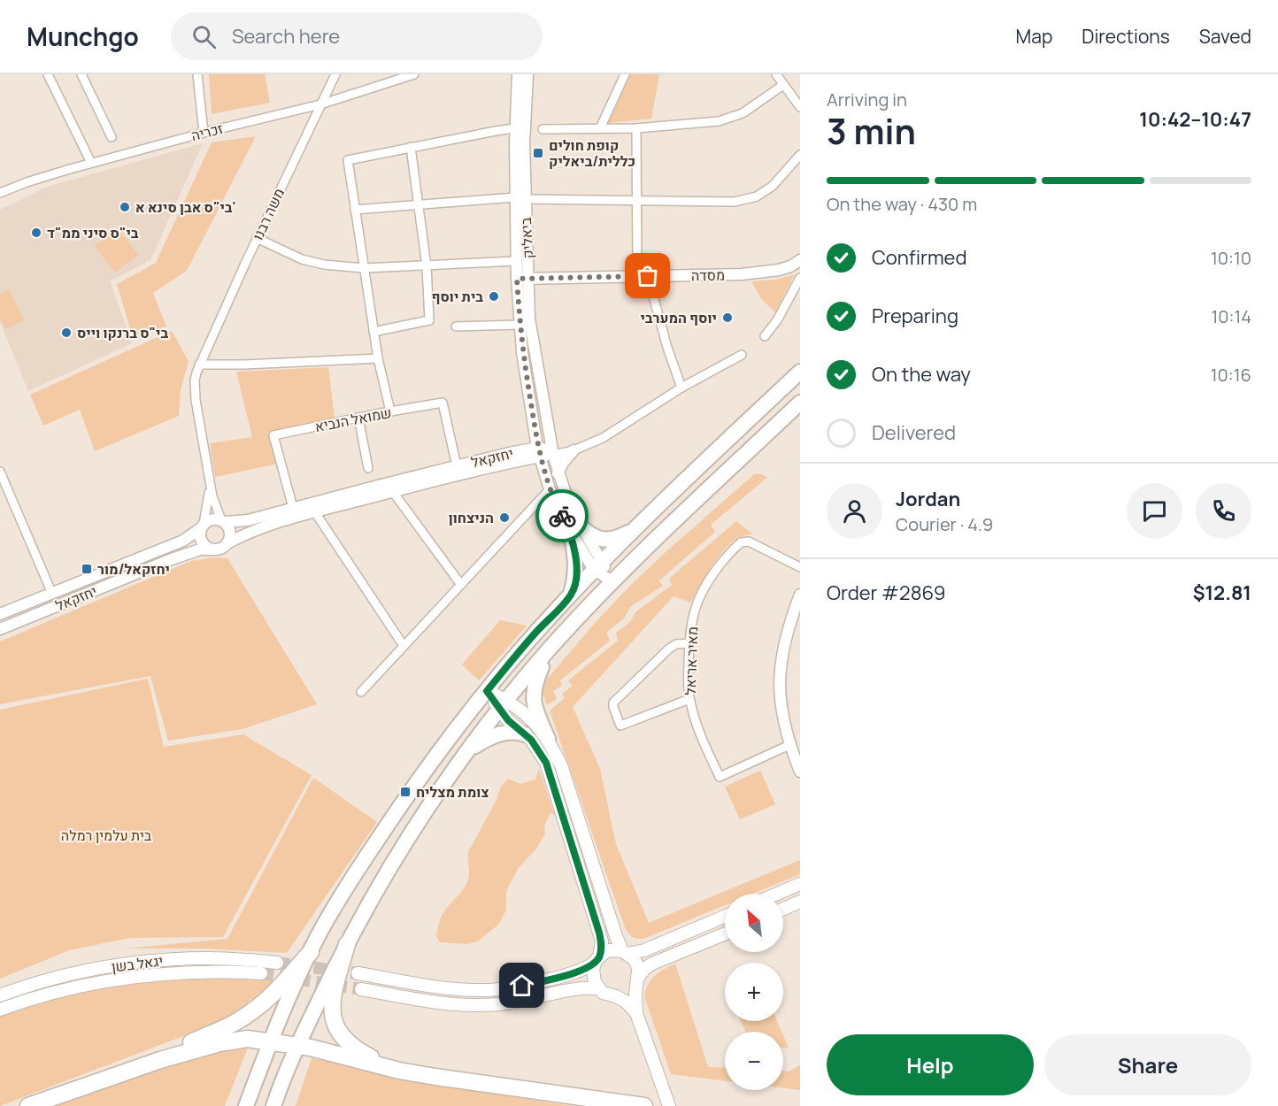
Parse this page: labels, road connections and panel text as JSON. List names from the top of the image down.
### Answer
{
  "streets": {
    "main road": ["יגאל בשן"],
    "street": [
      "זכריה",
      "משה רבנו",
      "ביאליק",
      "מסדה",
      "שמואל הנביא",
      "יחזקאל",
      "מאיר אריאל"
    ]
  },
  "crossings": [
    ["זכריה", "משה רבנו"],
    ["משה רבנו", "יחזקאל"],
    ["ביאליק", "מסדה"],
    ["ביאליק", "יחזקאל"],
    ["שמואל הנביא", "יחזקאל"]
  ],
  "parks": ["בית עלמין רמלה"],
  "places": {
    "transit": ["קופת חולים כללית/ביאליק", "יחזקאל/מור", "צומת מצליח"],
    "other": [
      "בי\"ס אבן סינא א'",
      "בי\"ס סיני ממ\"ד",
      "בית יוסף",
      "יוסף המערבי",
      "בי\"ס ברנקו וייס",
      "הניצחון"
    ]
  },
  "north": "top left",
  "page": {
    "header": "Munchgo",
    "search": "Search here",
    "nav": ["Map", "Directions", "Saved"],
    "heading": ["3 min", "Arriving in", "10:42–10:47"],
    "panel": [
      "Jordan",
      "Courier · 4.9",
      "Order #2869",
      "$12.81"
    ],
    "bar": "On the way · 430 m",
    "list": [
      ["Confirmed", "10:10"],
      ["Preparing", "10:14"],
      ["On the way", "10:16"],
      "Delivered"
    ],
    "map_buttons": ["+", "−"],
    "buttons": ["Help", "Share"]
  }
}
